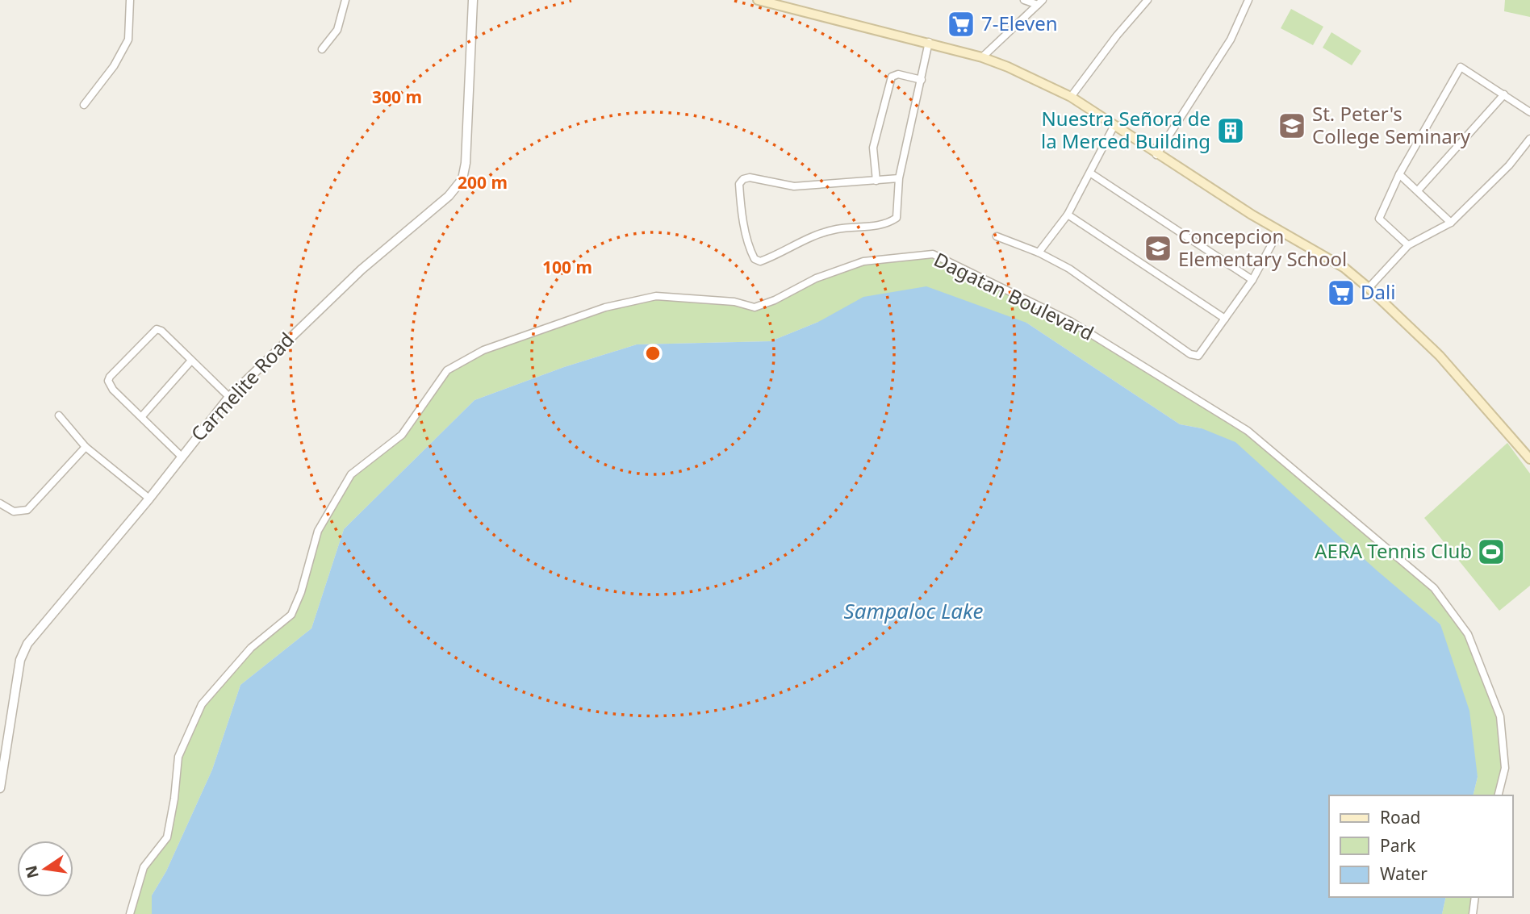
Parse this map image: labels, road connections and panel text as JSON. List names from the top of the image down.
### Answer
{
  "streets": {
    "street": ["Dagatan Boulevard", "Carmelite Road"]
  },
  "water": ["Sampaloc Lake"],
  "places": {
    "supermarket": ["7-Eleven", "Dali"],
    "school or university": ["St. Peter's College Seminary", "Concepcion Elementary School"],
    "building": ["Nuestra Señora de la Merced Building"],
    "sports": ["AERA Tennis Club"]
  },
  "legend": ["Road", "Park", "Water"],
  "north": "left",
  "rings": ["300 m", "200 m", "100 m"]
}
